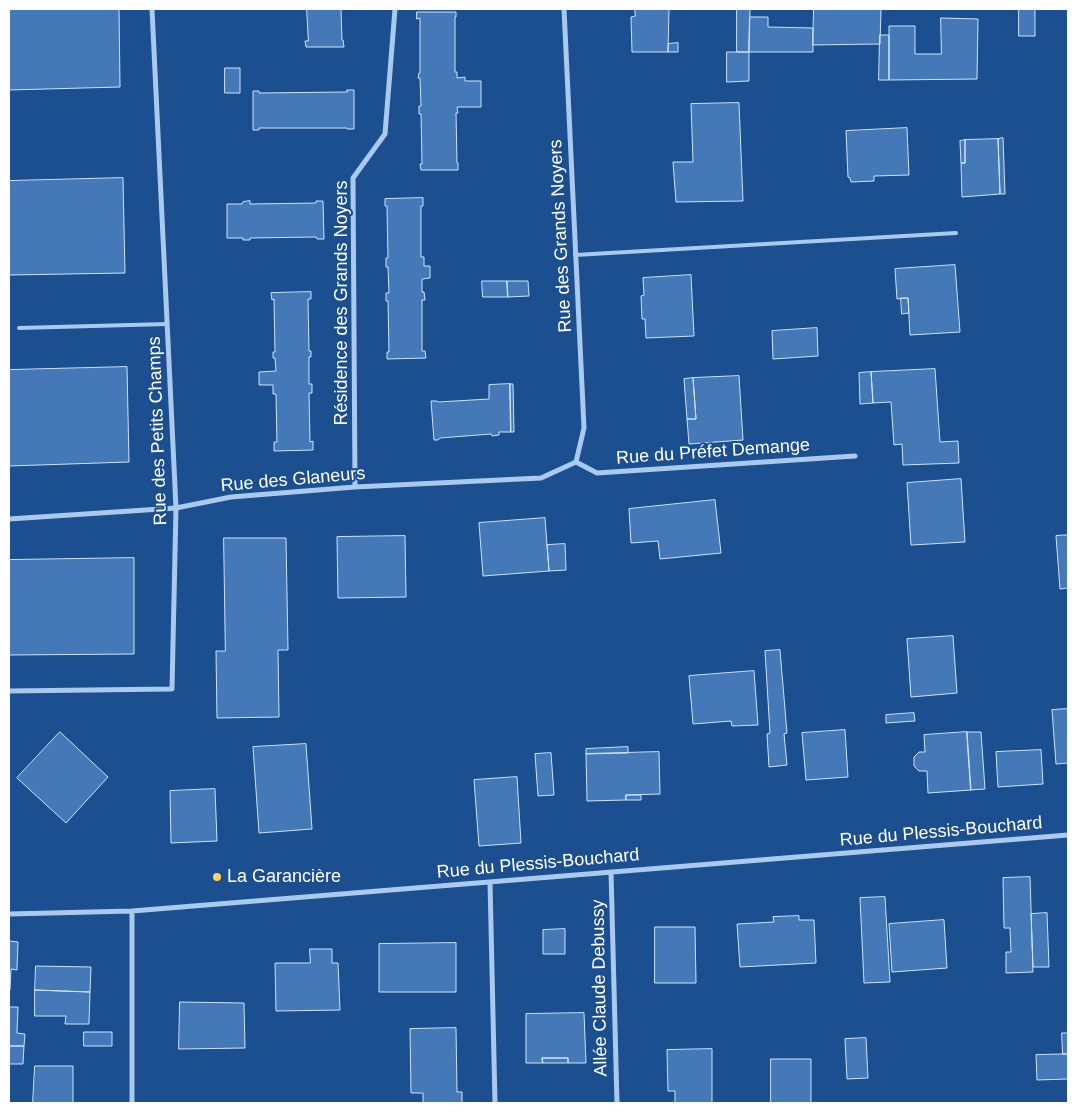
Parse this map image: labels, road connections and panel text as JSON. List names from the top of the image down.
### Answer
{
  "streets": {
    "street": [
      "Rue des Grands Noyers",
      "Résidence des Grands Noyers",
      "Rue des Petits Champs",
      "Rue du Préfet Demange",
      "Rue des Glaneurs",
      "Rue du Plessis-Bouchard",
      "Allée Claude Debussy"
    ]
  },
  "crossings": [
    ["Rue des Grands Noyers", "Rue du Préfet Demange"],
    ["Rue des Grands Noyers", "Rue des Glaneurs"],
    ["Résidence des Grands Noyers", "Rue des Glaneurs"],
    ["Rue des Petits Champs", "Rue des Glaneurs"],
    ["Rue du Préfet Demange", "Rue des Glaneurs"],
    ["Rue du Plessis-Bouchard", "Allée Claude Debussy"]
  ],
  "places": ["La Garancière"]
}
